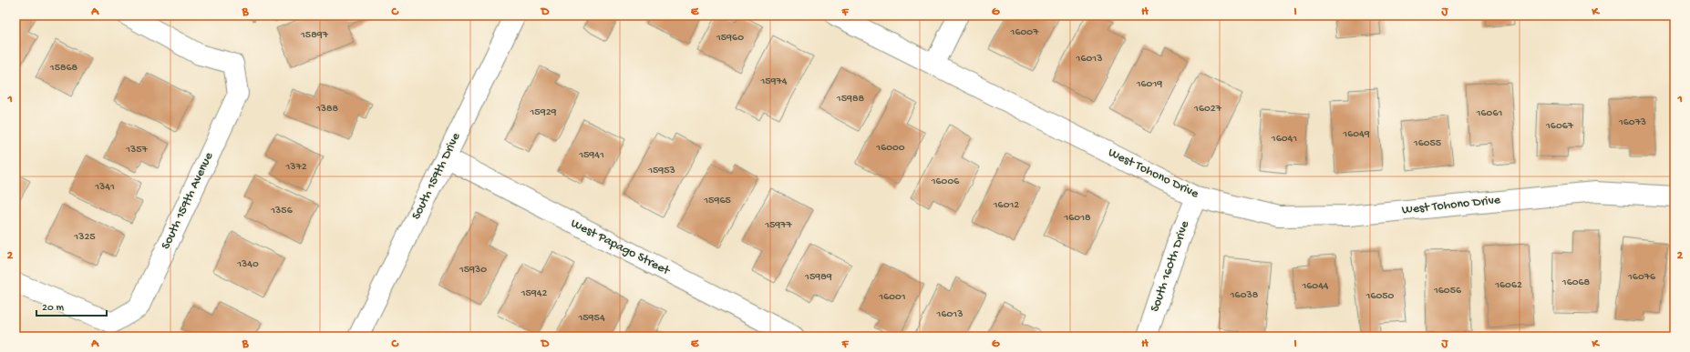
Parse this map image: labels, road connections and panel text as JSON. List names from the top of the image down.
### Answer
{
  "streets": {
    "street": [
      "West Tohono Drive",
      "South 159th Drive",
      "South 159th Avenue",
      "West Papago Street",
      "South 160th Drive"
    ]
  },
  "crossings": [
    ["West Tohono Drive", "South 160th Drive"],
    ["South 159th Drive", "West Papago Street"]
  ],
  "house_numbers": [
    "16007",
    "15897",
    "15960",
    "16013",
    "15868",
    "15974",
    "16019",
    "15988",
    "1388",
    "16027",
    "15929",
    "16061",
    "16073",
    "16067",
    "16049",
    "16041",
    "16055",
    "16000",
    "1357",
    "15941",
    "1372",
    "15953",
    "16006",
    "1341",
    "15965",
    "16012",
    "1356",
    "16018",
    "15977",
    "1325",
    "1340",
    "15930",
    "15989",
    "16076",
    "16068",
    "16062",
    "16044",
    "16056",
    "15942",
    "16038",
    "16050",
    "16001",
    "16013",
    "15954"
  ],
  "scale_bar": "20 m",
  "grid": {
    "columns": [
      "A",
      "B",
      "C",
      "D",
      "E",
      "F",
      "G",
      "H",
      "I",
      "J",
      "K"
    ],
    "rows": ["1", "2"]
  }
}
